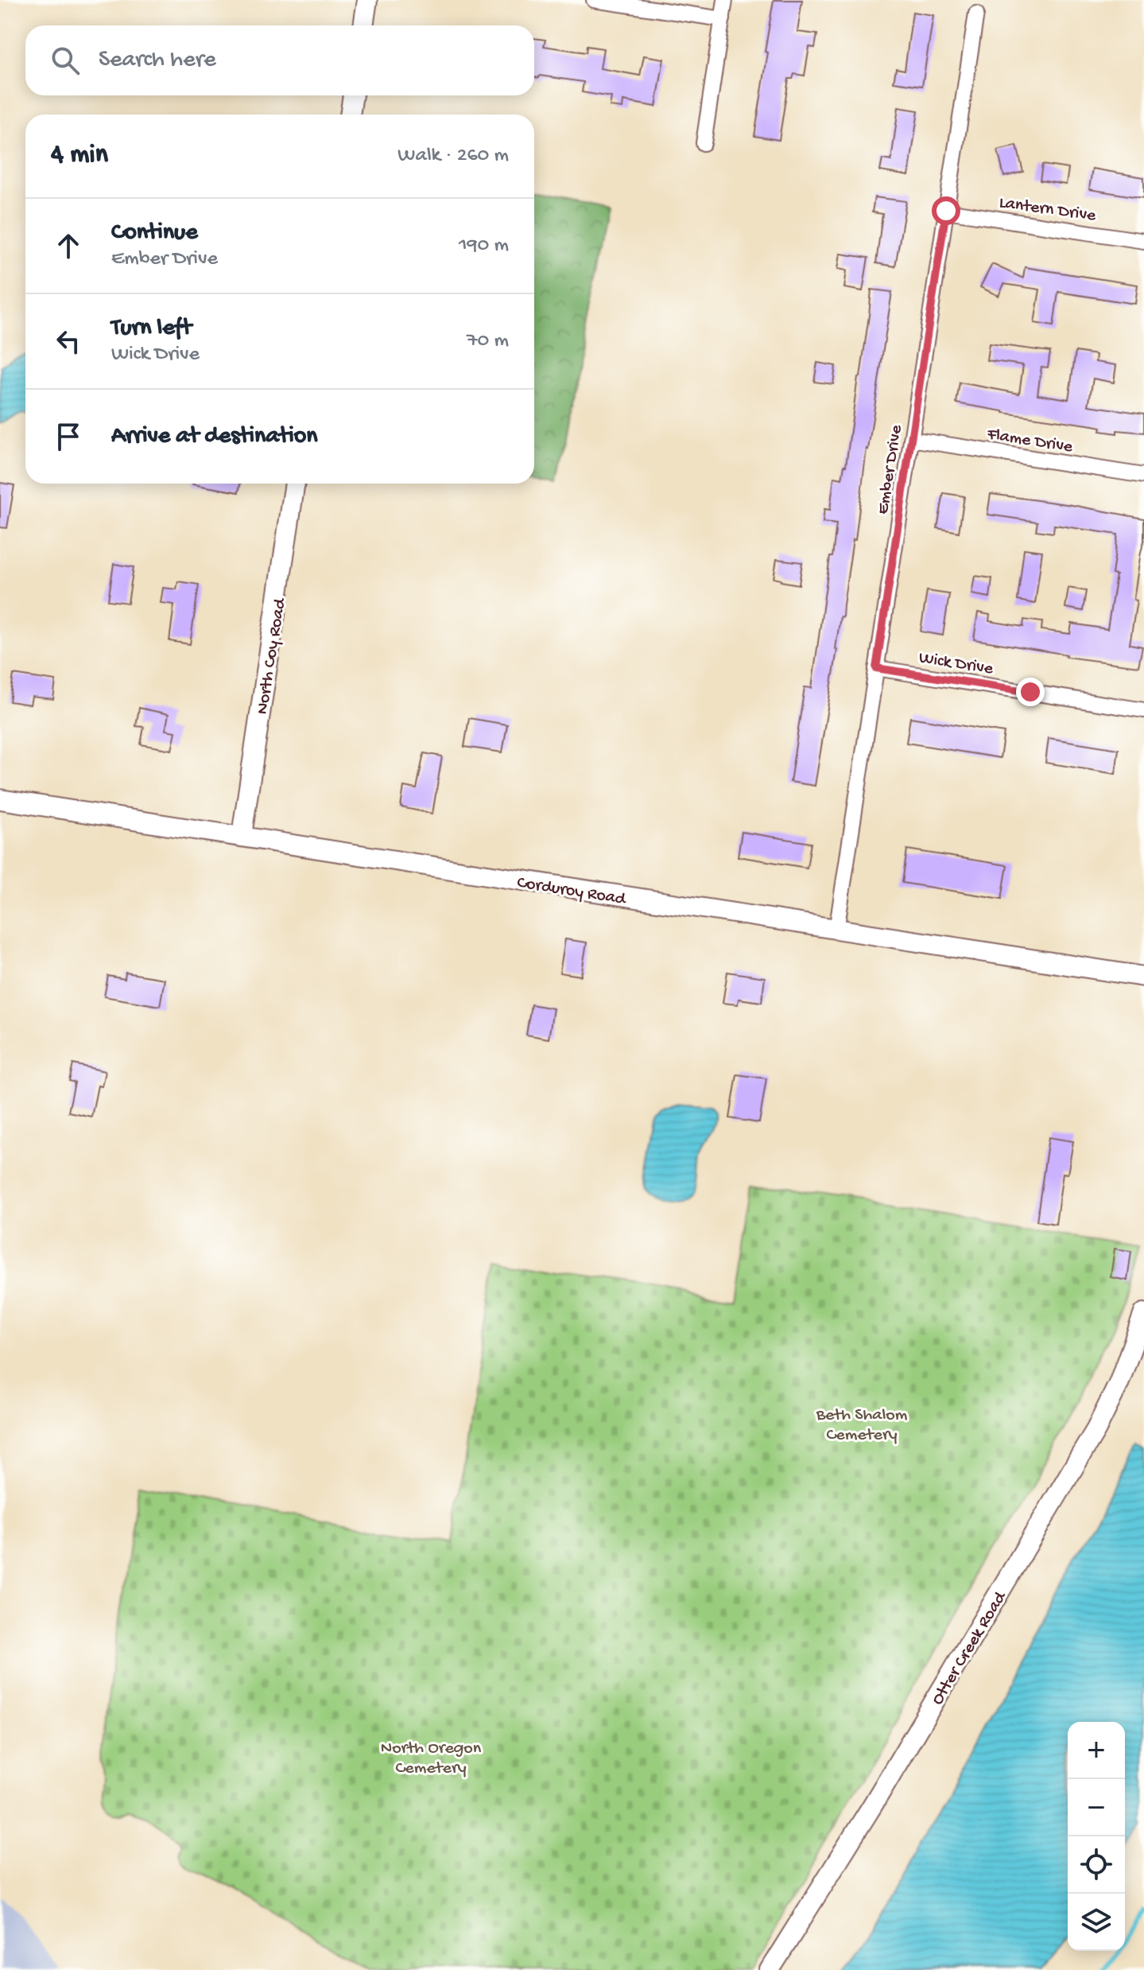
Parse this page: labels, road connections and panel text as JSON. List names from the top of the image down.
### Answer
{
  "streets": {
    "street": [
      "Lantern Drive",
      "Flame Drive",
      "Ember Drive",
      "North Coy Road",
      "Wick Drive",
      "Corduroy Road",
      "Otter Creek Road"
    ]
  },
  "crossings": [
    ["Lantern Drive", "Ember Drive"],
    ["Flame Drive", "Ember Drive"],
    ["Ember Drive", "Wick Drive"],
    ["Ember Drive", "Corduroy Road"],
    ["North Coy Road", "Corduroy Road"]
  ],
  "parks": ["Beth Shalom Cemetery", "North Oregon Cemetery"],
  "page": {
    "search": "Search here",
    "heading": ["4 min", "Walk · 260 m"],
    "list": [
      ["Continue", "Ember Drive", "190 m"],
      ["Turn left", "Wick Drive", "70 m"],
      "Arrive at destination"
    ],
    "map_buttons": ["+", "−"]
  }
}
